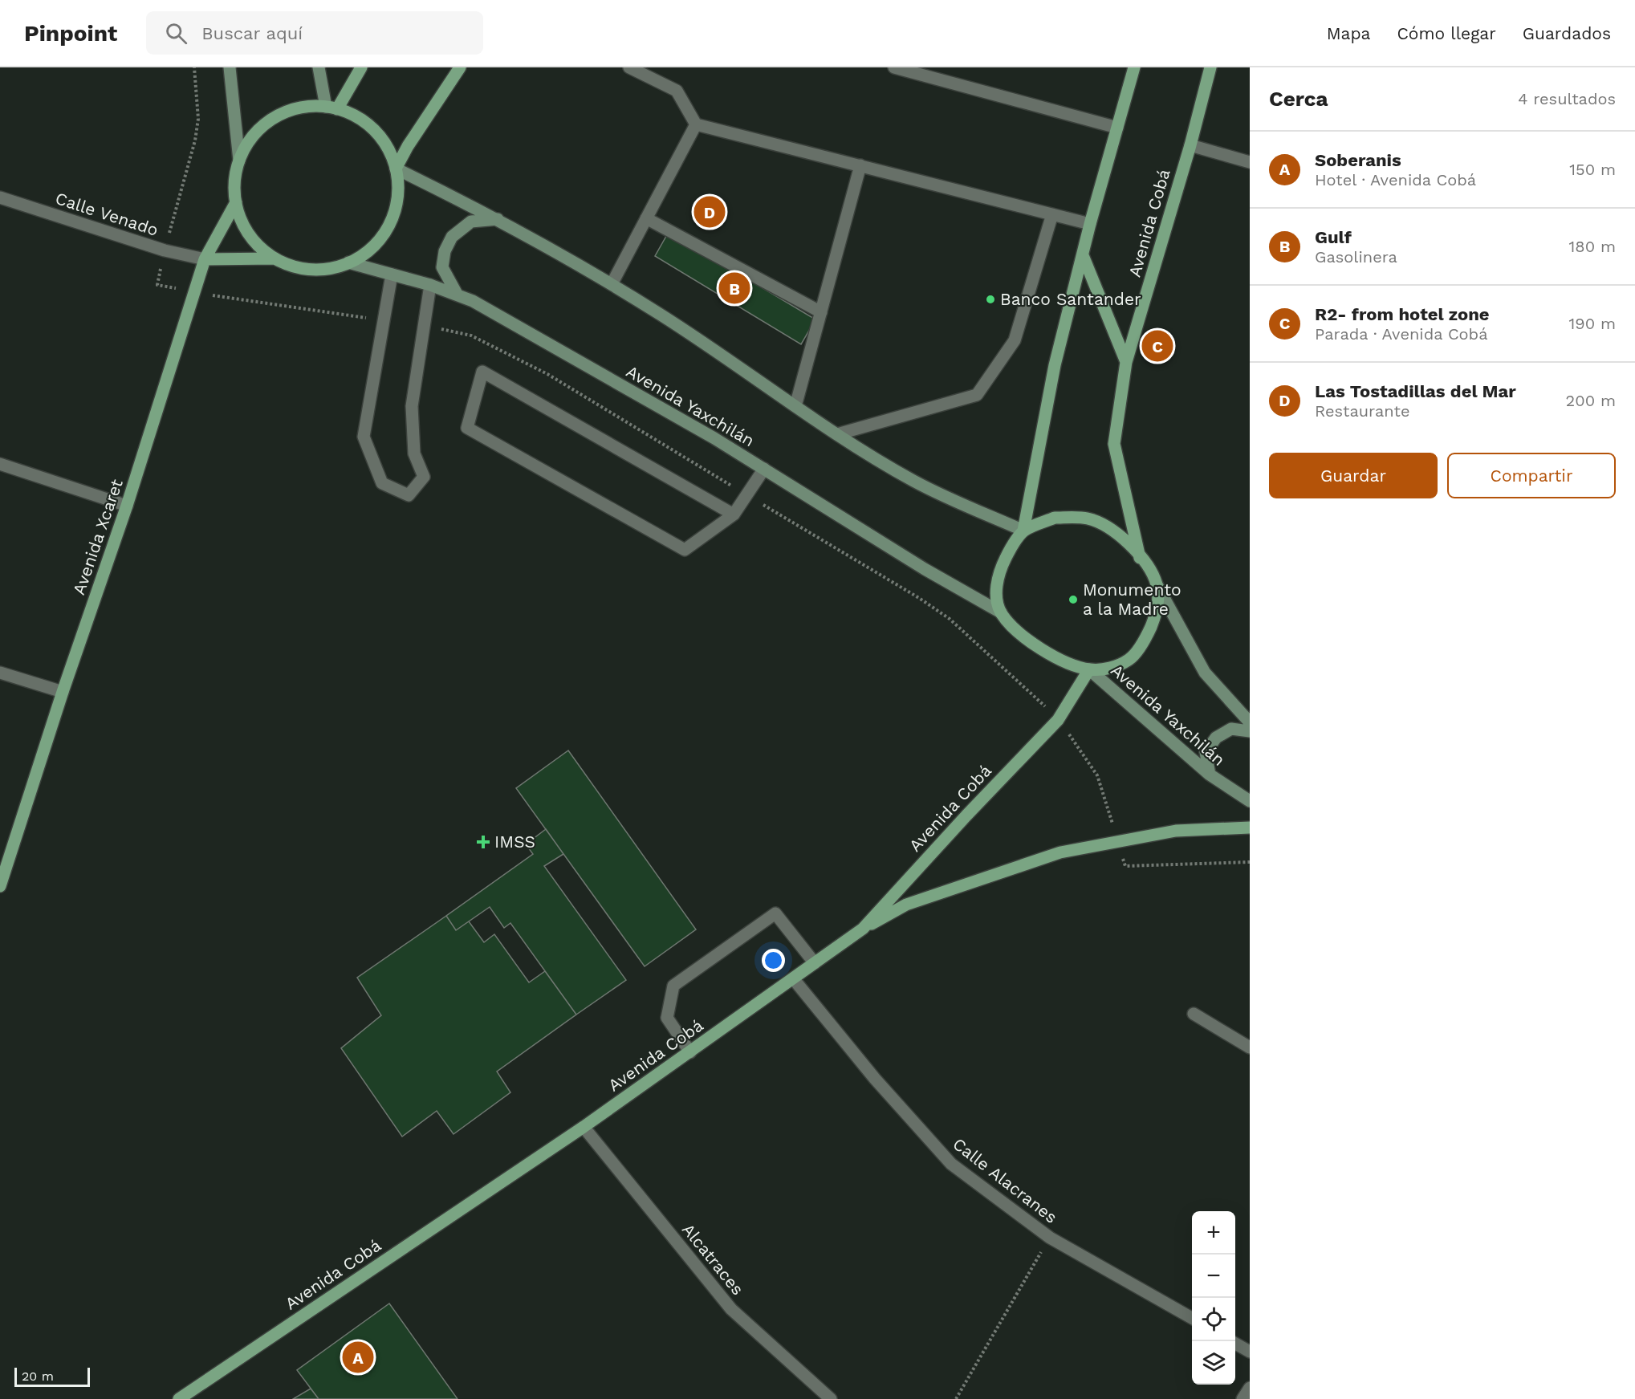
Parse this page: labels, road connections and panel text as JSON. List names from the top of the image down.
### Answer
{
  "streets": {
    "main road": ["Avenida Cobá", "Avenida Yaxchilán", "Avenida Xcaret"],
    "street": ["Calle Venado", "Calle Alacranes", "Alcatraces"]
  },
  "crossings": [
    ["Calle Venado", "Avenida Xcaret"],
    ["Avenida Cobá", "Avenida Yaxchilán"],
    ["Avenida Cobá", "Calle Alacranes"],
    ["Avenida Cobá", "Alcatraces"],
    ["Avenida Yaxchilán", "Avenida Xcaret"]
  ],
  "places": {
    "other": ["Banco Santander", "Monumento a la Madre"],
    "health": ["IMSS"]
  },
  "scale_bar": "20 m",
  "page": {
    "header": "Pinpoint",
    "search": "Buscar aquí",
    "nav": ["Mapa", "Cómo llegar", "Guardados"],
    "heading": ["Cerca", "4 resultados"],
    "list": [
      {
        "mark": "A",
        "name": "Soberanis",
        "note": "Hotel · Avenida Cobá",
        "value": "150 m"
      },
      {
        "mark": "B",
        "name": "Gulf",
        "note": "Gasolinera",
        "value": "180 m"
      },
      {
        "mark": "C",
        "name": "R2- from hotel zone",
        "note": "Parada · Avenida Cobá",
        "value": "190 m"
      },
      {
        "mark": "D",
        "name": "Las Tostadillas del Mar",
        "note": "Restaurante",
        "value": "200 m"
      }
    ],
    "pins": [
      "D",
      "B",
      "C",
      "A"
    ],
    "buttons": ["Guardar", "Compartir"],
    "map_buttons": ["+", "−"],
    "scale": "20 m"
  }
}
